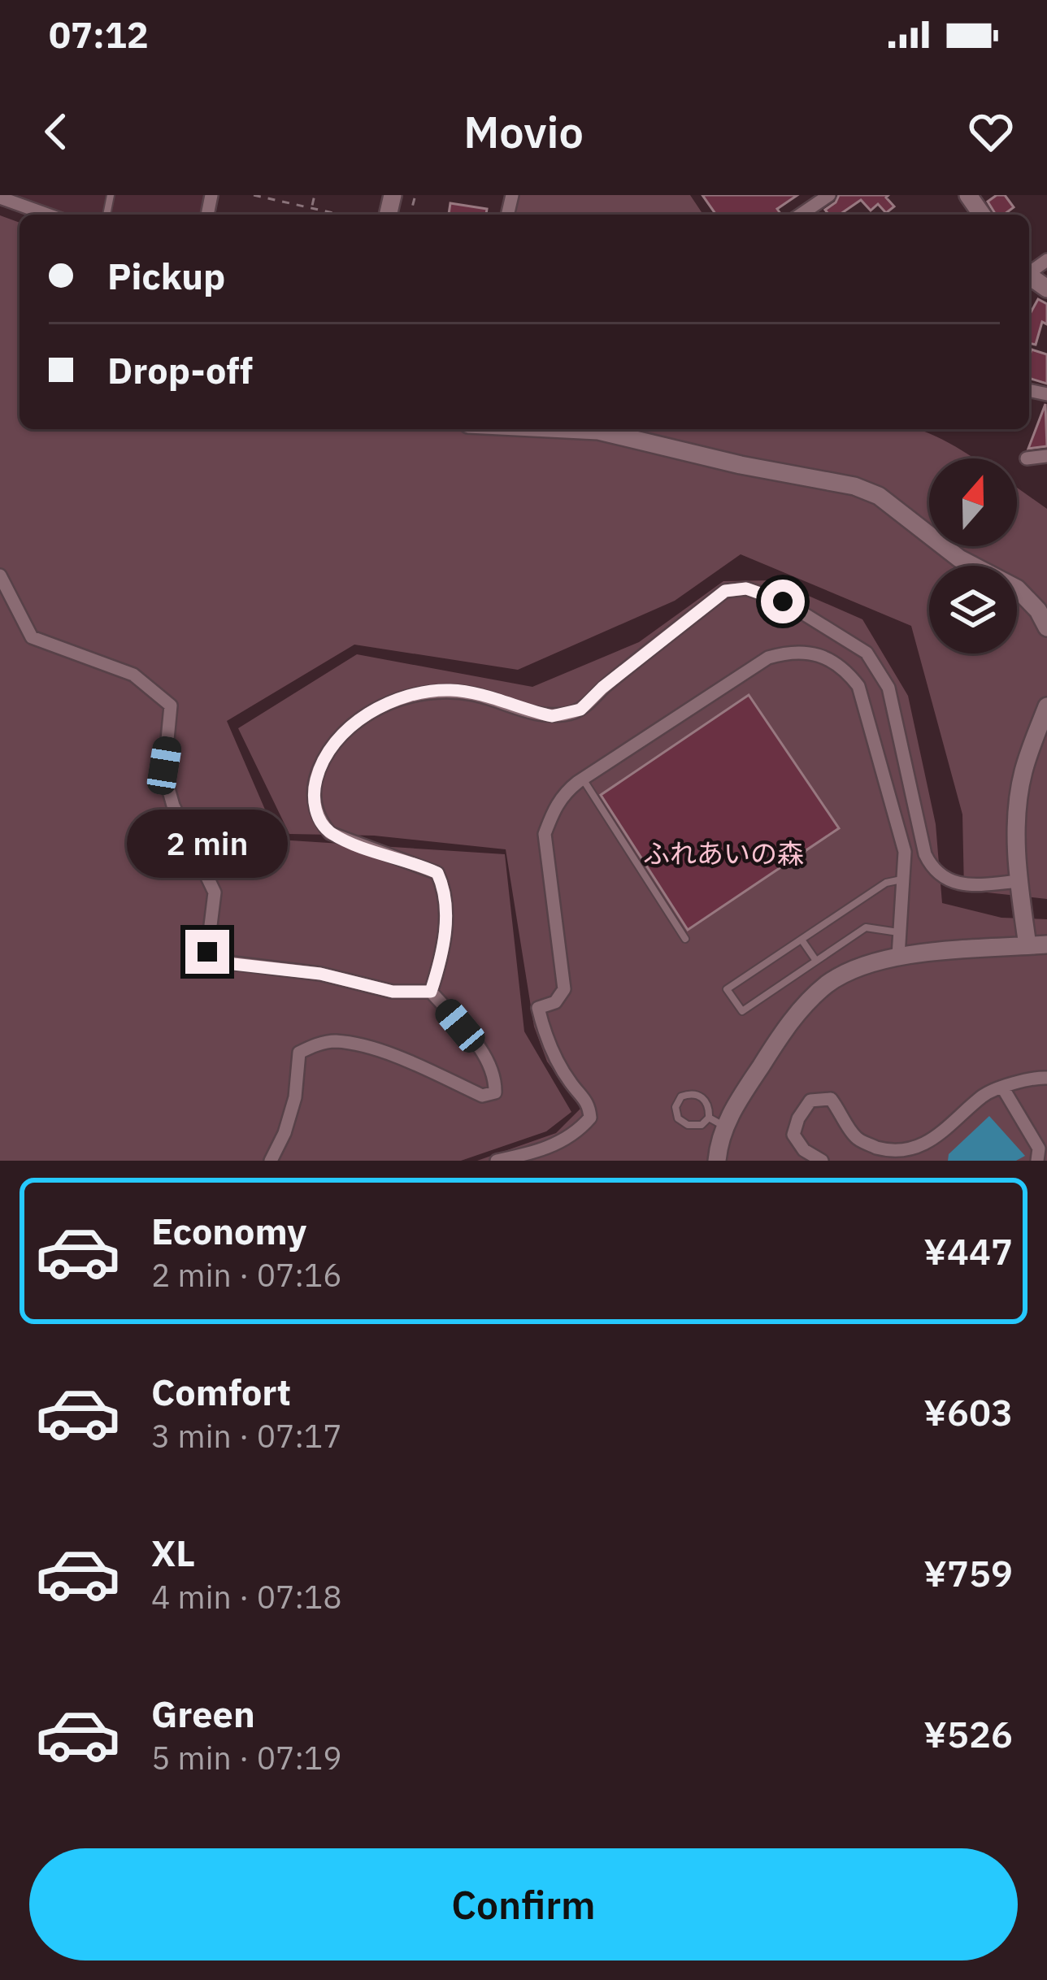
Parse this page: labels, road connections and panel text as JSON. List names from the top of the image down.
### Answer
{
  "parks": ["ふれあいの森"],
  "north": "top",
  "page": {
    "status": "07:12",
    "header": "Movio",
    "banner": ["Pickup", "Drop-off"],
    "bubble": "2 min",
    "list": [
      {
        "name": "Economy",
        "note": "2 min · 07:16",
        "value": "¥447"
      },
      {
        "name": "Comfort",
        "note": "3 min · 07:17",
        "value": "¥603"
      },
      {
        "name": "XL",
        "note": "4 min · 07:18",
        "value": "¥759"
      },
      {
        "name": "Green",
        "note": "5 min · 07:19",
        "value": "¥526"
      }
    ],
    "buttons": "Confirm"
  }
}
